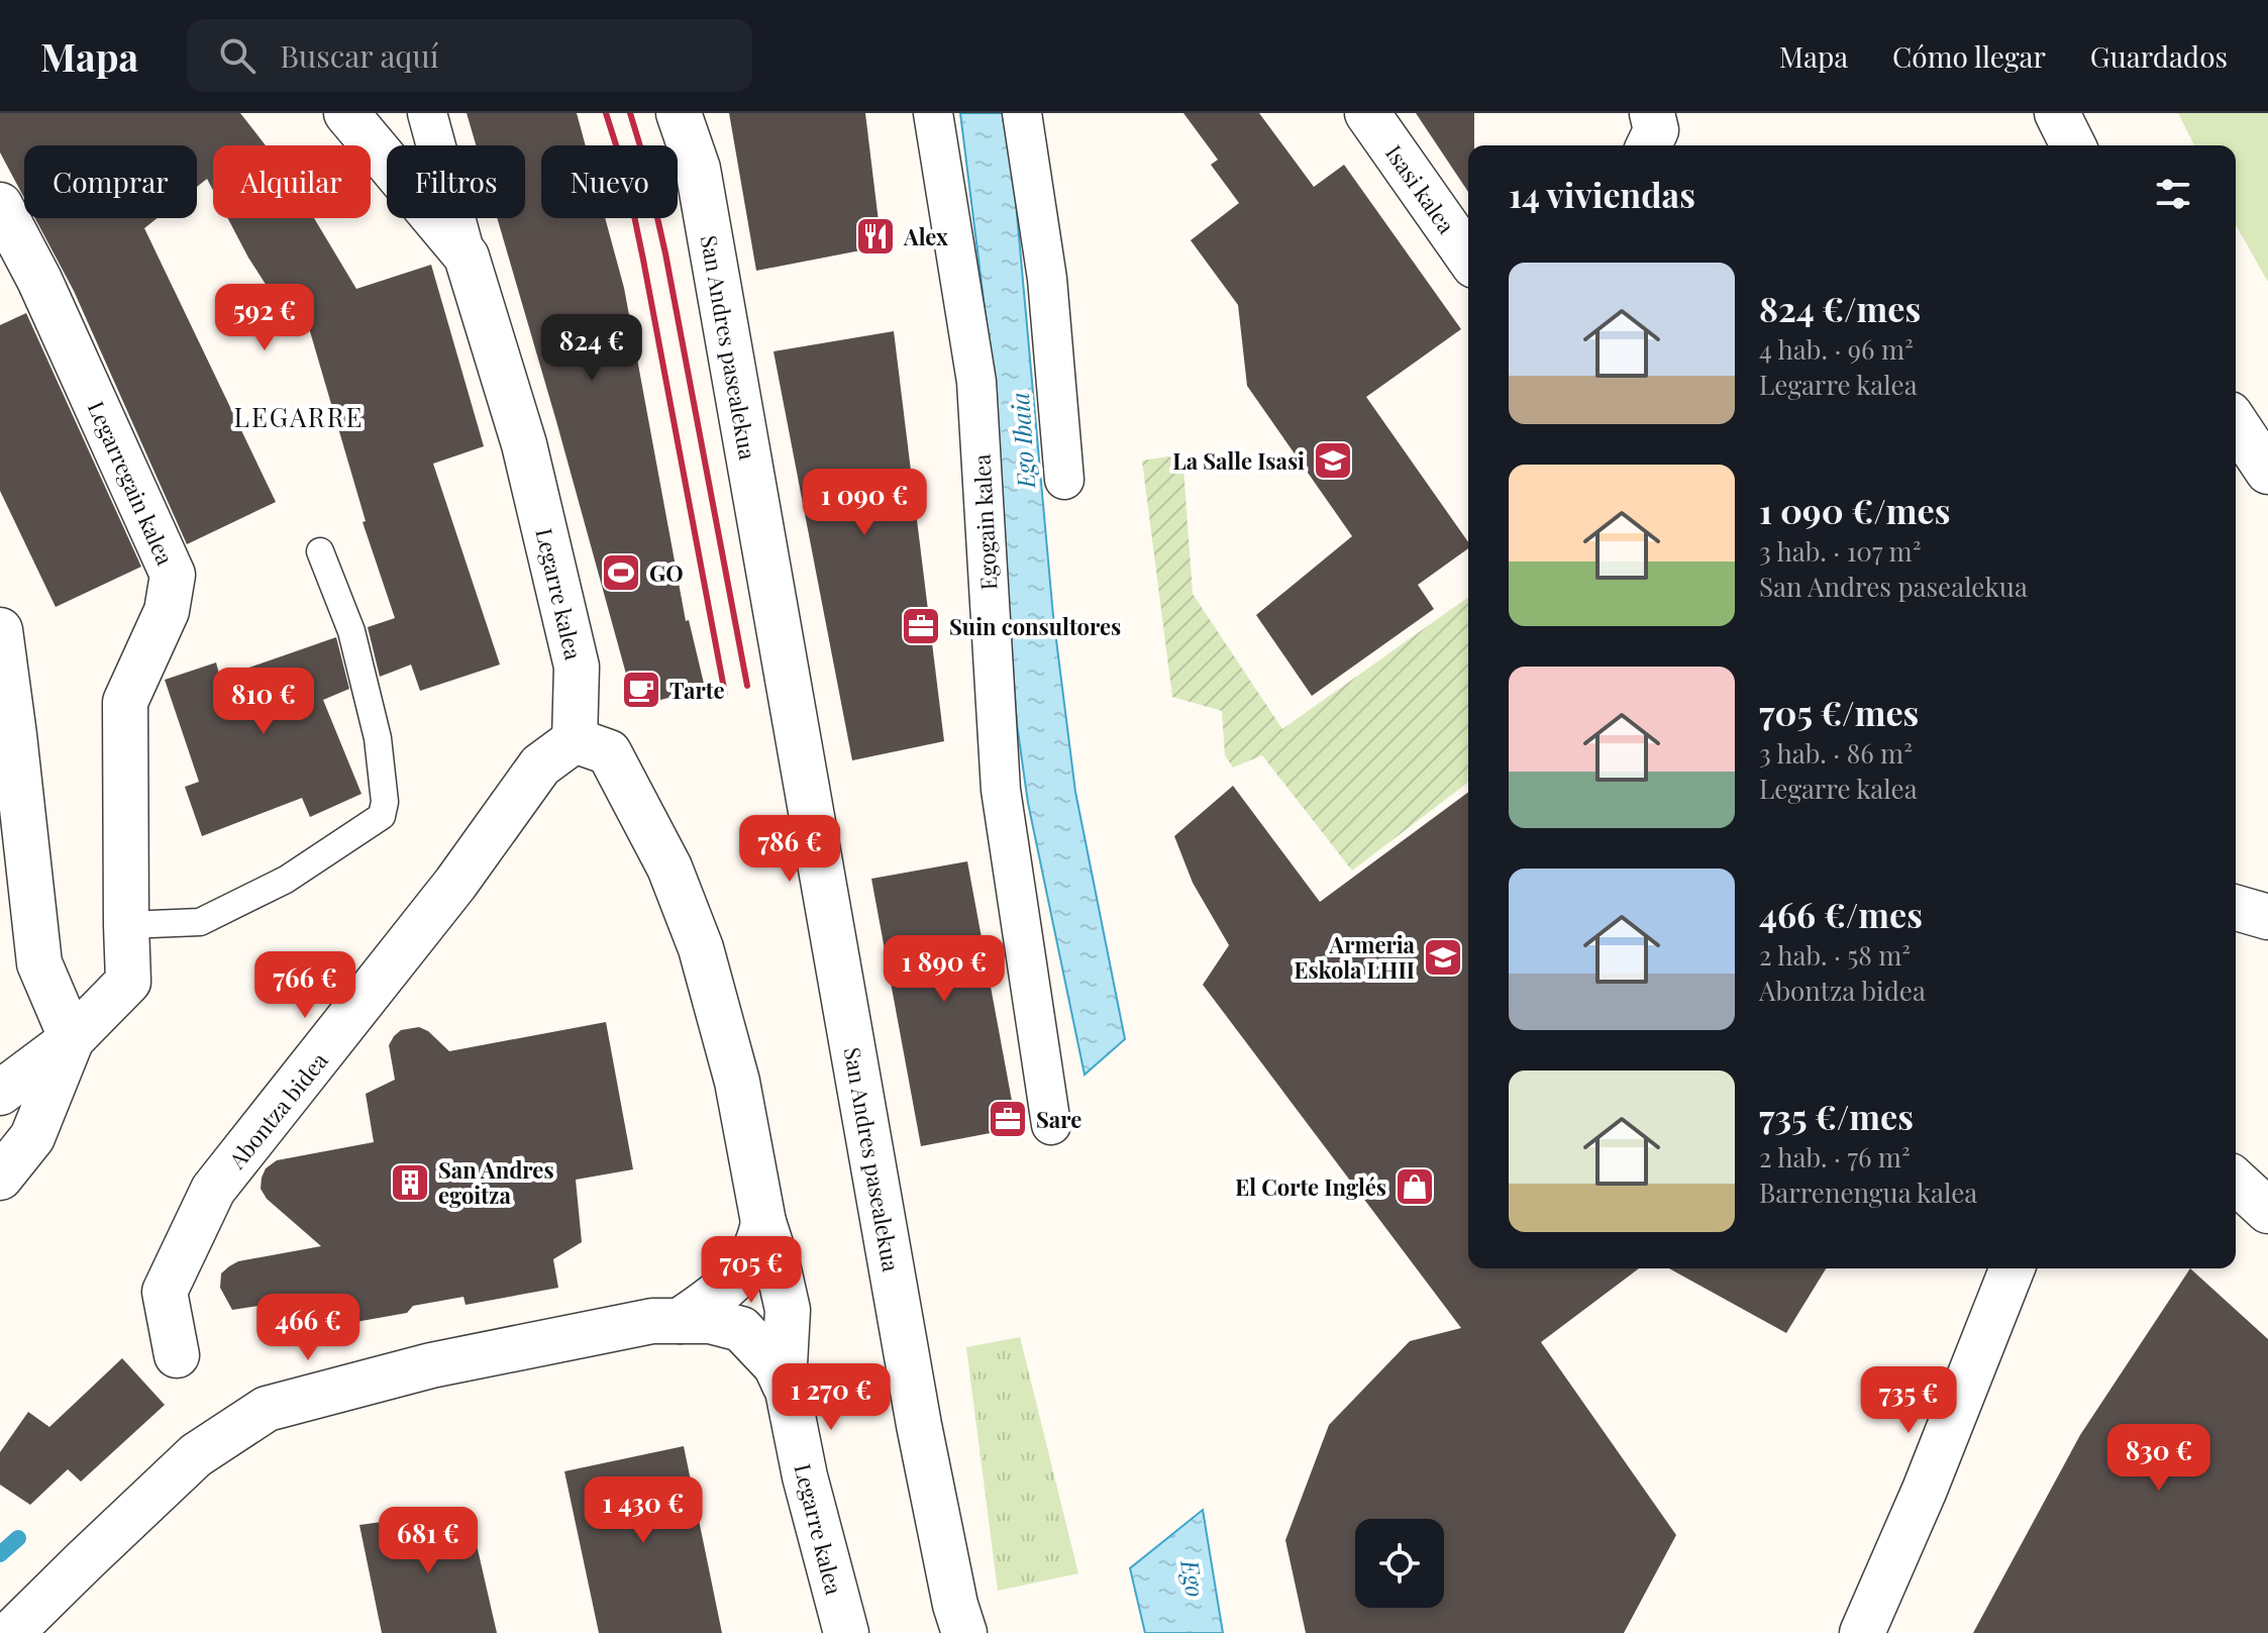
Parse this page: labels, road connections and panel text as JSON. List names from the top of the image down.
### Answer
{
  "streets": {
    "street": [
      "Isasi kalea",
      "San Andres pasealekua",
      "Legarregain kalea",
      "Egogain kalea",
      "Legarre kalea",
      "Abontza bidea"
    ]
  },
  "crossings": [
    ["Legarre kalea", "Abontza bidea"]
  ],
  "districts": ["LEGARRE"],
  "water": ["Ego Ibaia", "Ego"],
  "places": {
    "restaurant": ["Alex"],
    "school or university": ["La Salle Isasi", "Armeria Eskola LHII"],
    "sports": ["GO"],
    "office": ["Suin consultores", "Sare"],
    "cafe": ["Tarte"],
    "building": ["San Andres egoitza"],
    "shop": ["El Corte Inglés"]
  },
  "page": {
    "header": "Mapa",
    "search": "Buscar aquí",
    "nav": ["Mapa", "Cómo llegar", "Guardados"],
    "chip": [
      "Comprar",
      "Alquilar",
      "Filtros",
      "Nuevo"
    ],
    "heading": "14 viviendas",
    "list": [
      {
        "name": "824 €/mes",
        "note": "4 hab. · 96 m² · Legarre kalea"
      },
      {
        "name": "1 090 €/mes",
        "note": "3 hab. · 107 m² · San Andres pasealekua"
      },
      {
        "name": "705 €/mes",
        "note": "3 hab. · 86 m² · Legarre kalea"
      },
      {
        "name": "466 €/mes",
        "note": "2 hab. · 58 m² · Abontza bidea"
      },
      {
        "name": "735 €/mes",
        "note": "2 hab. · 76 m² · Barrenengua kalea"
      }
    ],
    "price": [
      "592 €",
      "824 €",
      "1 090 €",
      "810 €",
      "786 €",
      "1 890 €",
      "766 €",
      "705 €",
      "466 €",
      "1 270 €",
      "735 €",
      "830 €",
      "1 430 €",
      "681 €"
    ]
  }
}
